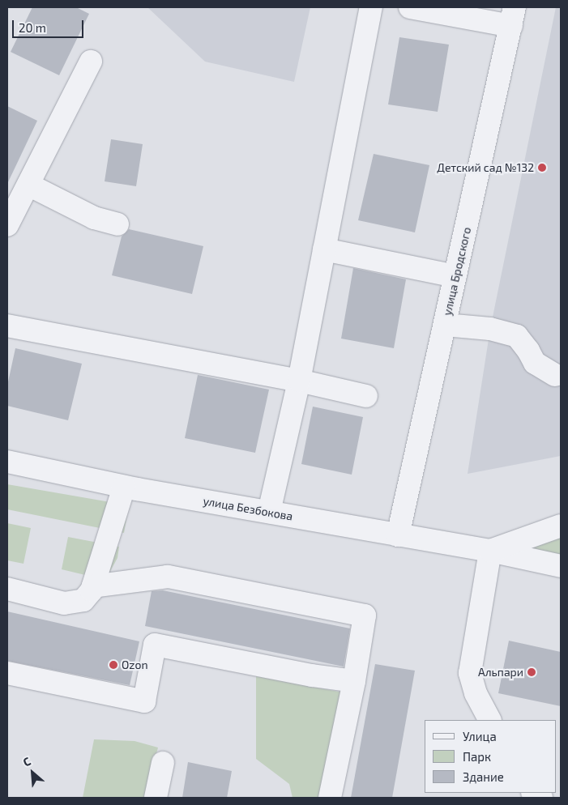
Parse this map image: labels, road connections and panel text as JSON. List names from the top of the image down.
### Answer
{
  "streets": {
    "street": ["улица Бродского", "улица Безбокова"]
  },
  "crossings": [
    ["улица Бродского", "улица Безбокова"]
  ],
  "places": ["Детский сад №132", "Ozon", "Альпари"],
  "legend": ["Улица", "Парк", "Здание"],
  "scale_bar": "20 m",
  "north": "top left"
}
